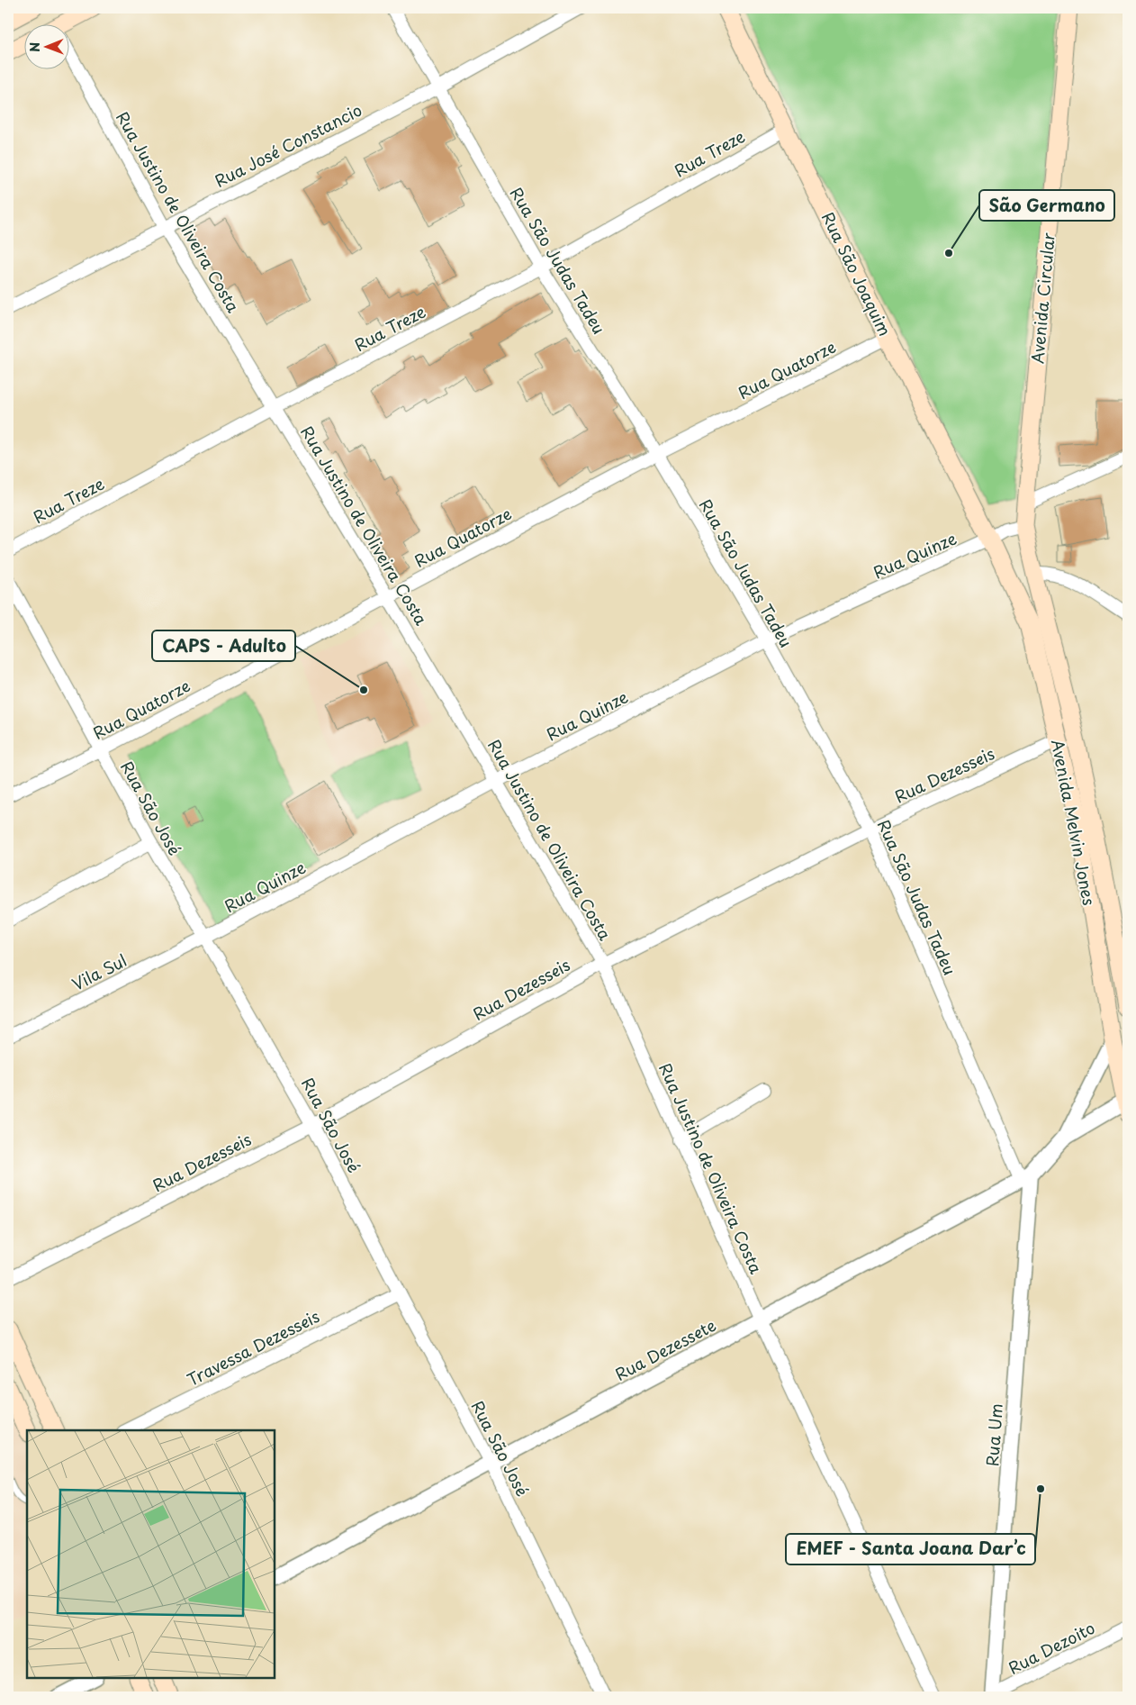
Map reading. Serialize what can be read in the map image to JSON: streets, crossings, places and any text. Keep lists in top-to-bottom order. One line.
{"streets":{"main road":["Rua São Joaquim","Avenida Circular","Avenida Melvin Jones"],"street":["Rua José Constancio","Rua Treze","Rua Justino de Oliveira Costa","Rua São Judas Tadeu","Rua Quatorze","Rua Quinze","Rua Dezesseis","Rua São José","Vila Sul","Travessa Dezesseis","Rua Dezessete","Rua Um","Rua Dezoito"]},"crossings":[["Rua José Constancio","Rua Justino de Oliveira Costa"],["Rua José Constancio","Rua São Judas Tadeu"],["Rua Treze","Rua Justino de Oliveira Costa"],["Rua Treze","Rua São Judas Tadeu"],["Rua Treze","Rua São Joaquim"],["Rua Justino de Oliveira Costa","Rua Quatorze"],["Rua Justino de Oliveira Costa","Rua Quinze"],["Rua Justino de Oliveira Costa","Rua Dezesseis"],["Rua Justino de Oliveira Costa","Rua Dezessete"],["Rua São Judas Tadeu","Rua Quatorze"],["Rua São Judas Tadeu","Rua Quinze"],["Rua São Judas Tadeu","Rua Dezesseis"],["Rua São Judas Tadeu","Rua Dezessete"],["Rua São Judas Tadeu","Rua Um"],["Rua São Joaquim","Rua Quatorze"],["Rua São Joaquim","Rua Quinze"],["Rua São Joaquim","Avenida Melvin Jones"],["Avenida Circular","Avenida Melvin Jones"],["Rua Quatorze","Rua São José"],["Rua Quinze","Rua São José"],["Rua Quinze","Avenida Melvin Jones"],["Rua Quinze","Vila Sul"],["Rua Dezesseis","Rua São José"],["Rua Dezesseis","Avenida Melvin Jones"],["Rua São José","Vila Sul"],["Rua São José","Travessa Dezesseis"],["Rua São José","Rua Dezessete"],["Avenida Melvin Jones","Rua Dezessete"],["Rua Dezessete","Rua Um"],["Rua Um","Rua Dezoito"]],"places":["São Germano","CAPS - Adulto","EMEF - Santa Joana Dar’c"],"north":"left"}
